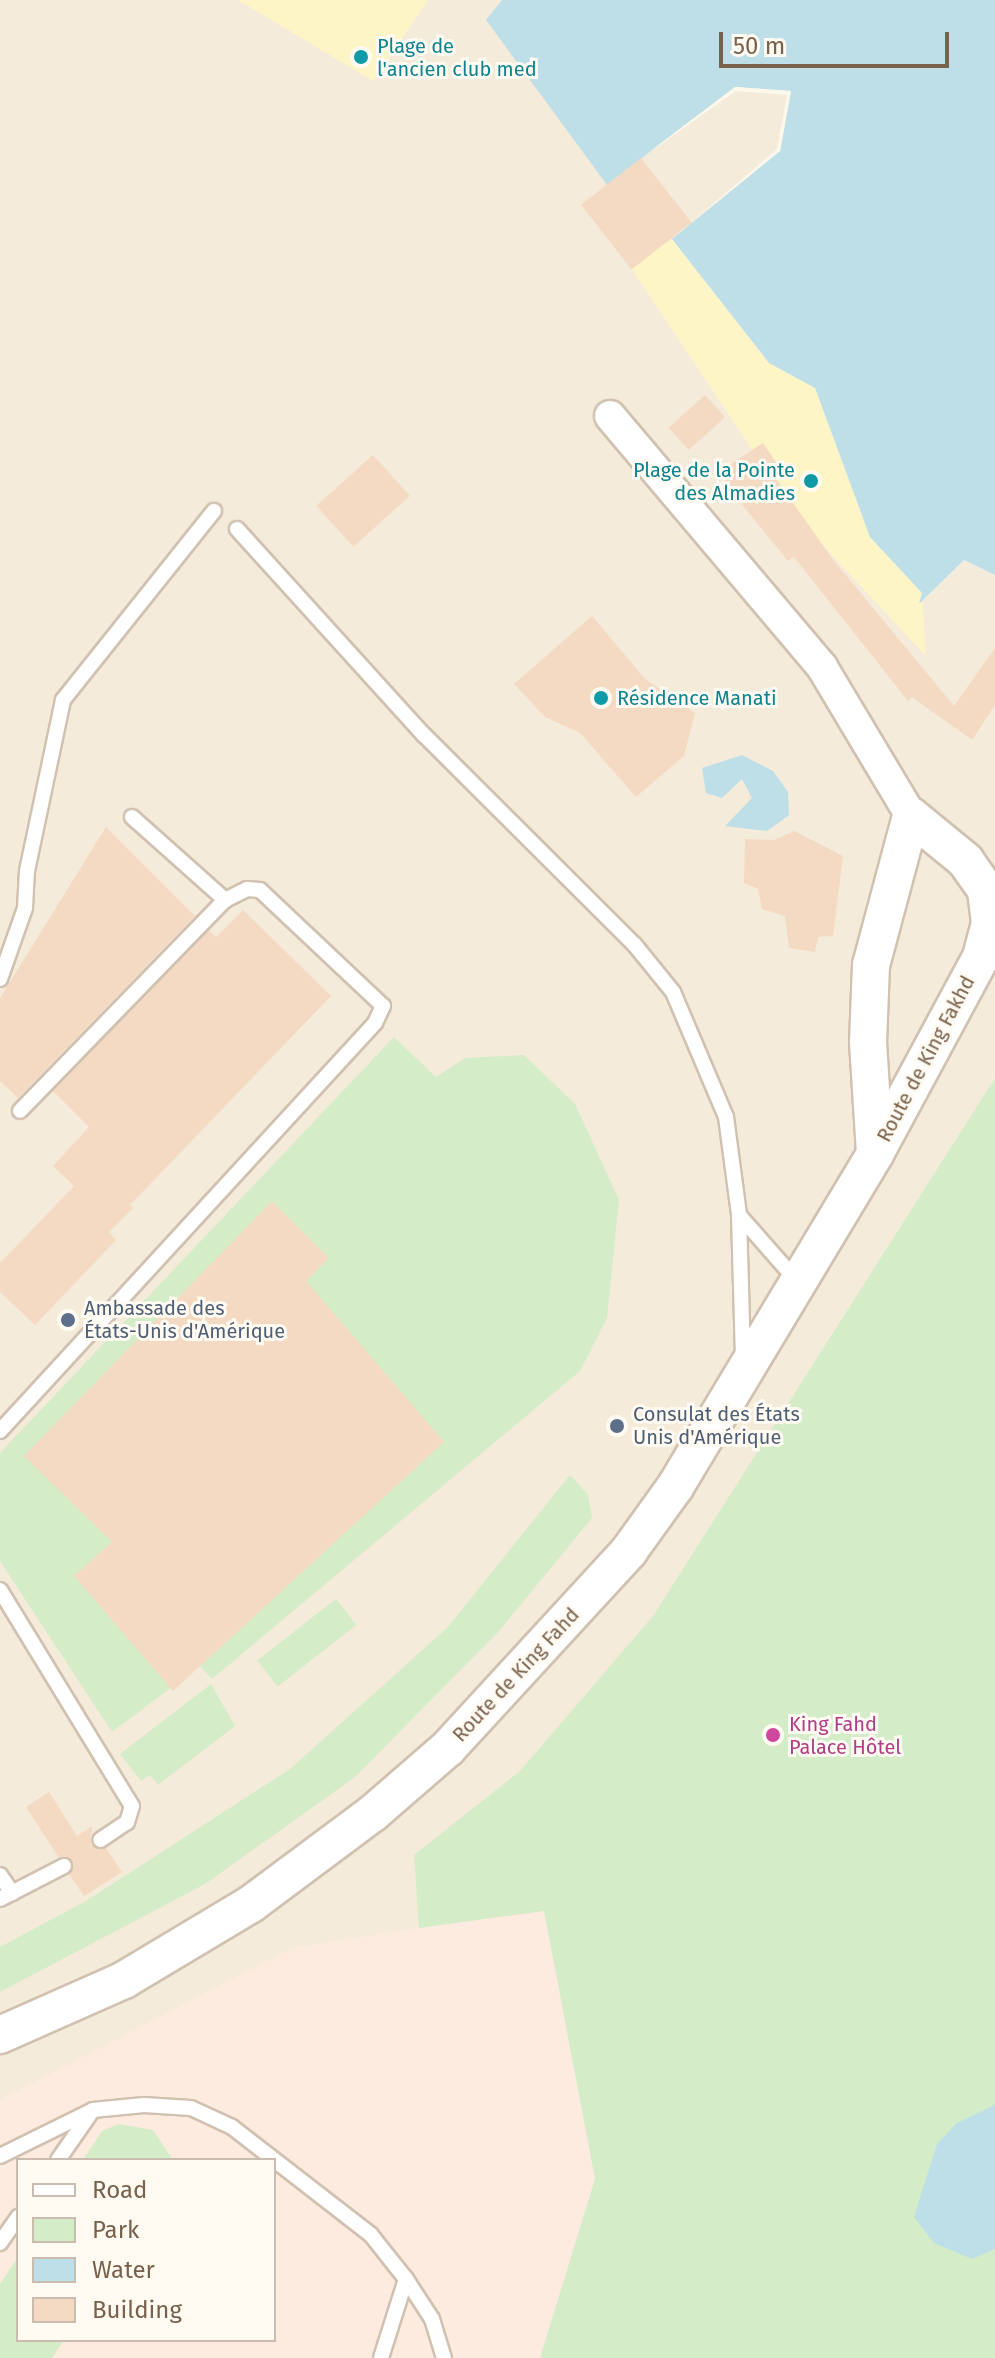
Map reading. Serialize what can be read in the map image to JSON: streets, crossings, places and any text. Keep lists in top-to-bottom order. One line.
{"streets":{"street":["Route de King Fakhd","Route de King Fahd"]},"crossings":[["Route de King Fakhd","Route de King Fahd"]],"places":["Plage de l'ancien club med","Plage de la Pointe des Almadies","Résidence Manati","Ambassade des États-Unis d'Amérique","Consulat des États Unis d'Amérique","King Fahd Palace Hôtel"],"legend":["Road","Park","Water","Building"],"scale_bar":"50 m"}
